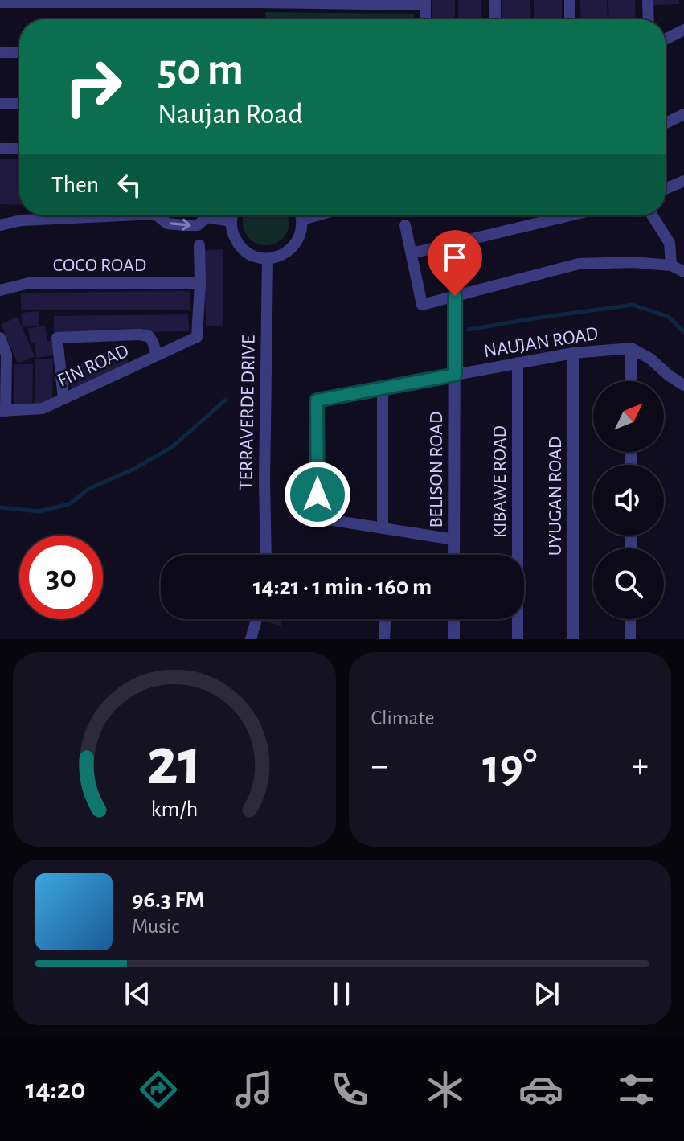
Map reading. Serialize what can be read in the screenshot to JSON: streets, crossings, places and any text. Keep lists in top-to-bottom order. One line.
{"streets":{"street":["COCO ROAD","NAUJAN ROAD","FIN ROAD","TERRAVERDE DRIVE","BELISON ROAD","KIBAWE ROAD","UYUGAN ROAD"]},"crossings":[["COCO ROAD","FIN ROAD"],["NAUJAN ROAD","BELISON ROAD"],["NAUJAN ROAD","KIBAWE ROAD"],["NAUJAN ROAD","UYUGAN ROAD"]],"north":"top right","page":{"turn":["50 m","Naujan Road"],"then":"Then","limit":"30","trip":"14:21 · 1 min · 160 m","tile":"Climate","heat":["−","19°","+"],"song":["96.3 FM","Music"],"tabs":"14:20","gauge":["21","km/h"]}}
